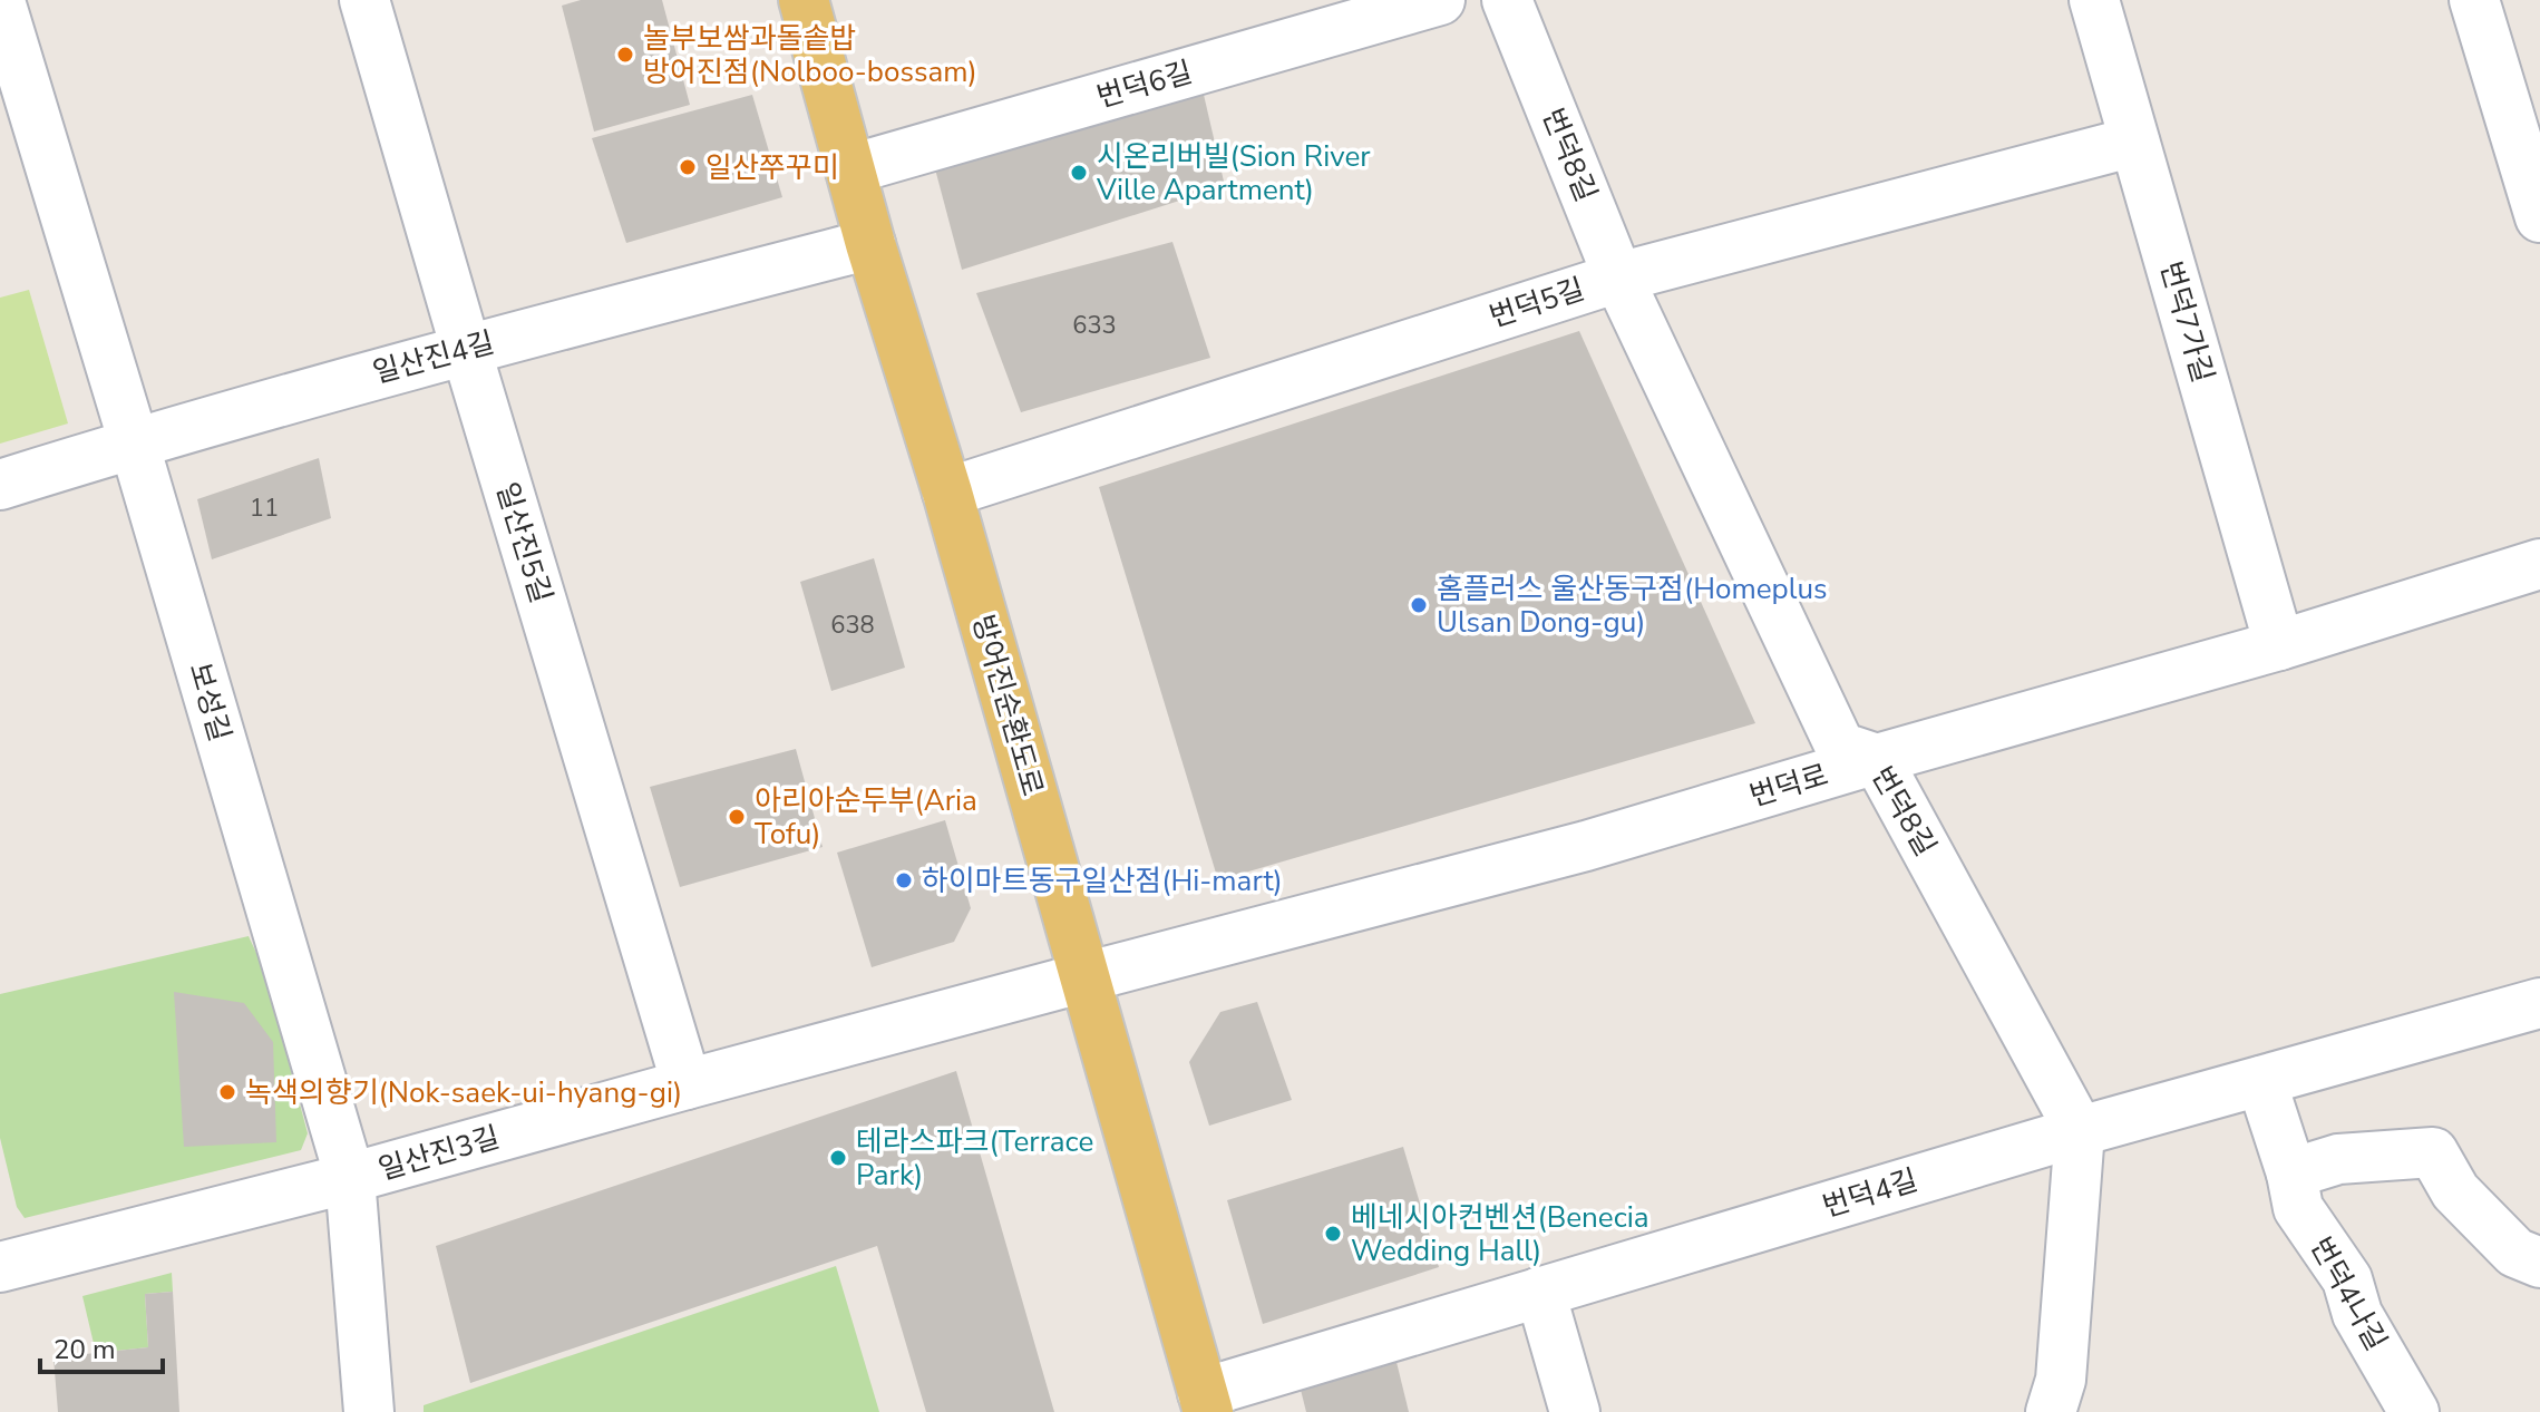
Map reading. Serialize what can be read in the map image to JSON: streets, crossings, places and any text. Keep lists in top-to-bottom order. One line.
{"streets":{"main road":["방어진순환도로"],"street":["번덕6길","번덕8길","번덕5길","번덕7가길","일산진4길","일산진5길","보성길","번덕로","일산진3길","번덕4길","번덕4나길"]},"crossings":[["번덕6길","방어진순환도로"],["번덕8길","번덕5길"],["번덕8길","번덕로"],["번덕8길","번덕4길"],["번덕5길","번덕7가길"],["번덕5길","방어진순환도로"],["번덕7가길","번덕로"],["일산진4길","일산진5길"],["일산진4길","보성길"],["일산진4길","방어진순환도로"],["일산진5길","일산진3길"],["보성길","일산진3길"],["방어진순환도로","번덕로"],["방어진순환도로","일산진3길"],["방어진순환도로","번덕4길"],["번덕로","일산진3길"],["번덕4길","번덕4나길"]],"places":["놀부보쌈과돌솥밥 방어진점(Nolboo-bossam)","일산쭈꾸미","시온리버빌(Sion River Ville Apartment)","홈플러스 울산동구점(Homeplus Ulsan Dong-gu)","아리아순두부(Aria Tofu)","하이마트동구일산점(Hi-mart)","녹색의향기(Nok-saek-ui-hyang-gi)","테라스파크(Terrace Park)","베네시아컨벤션(Benecia Wedding Hall)"],"house_numbers":["633","11","638"],"scale_bar":"20 m"}
